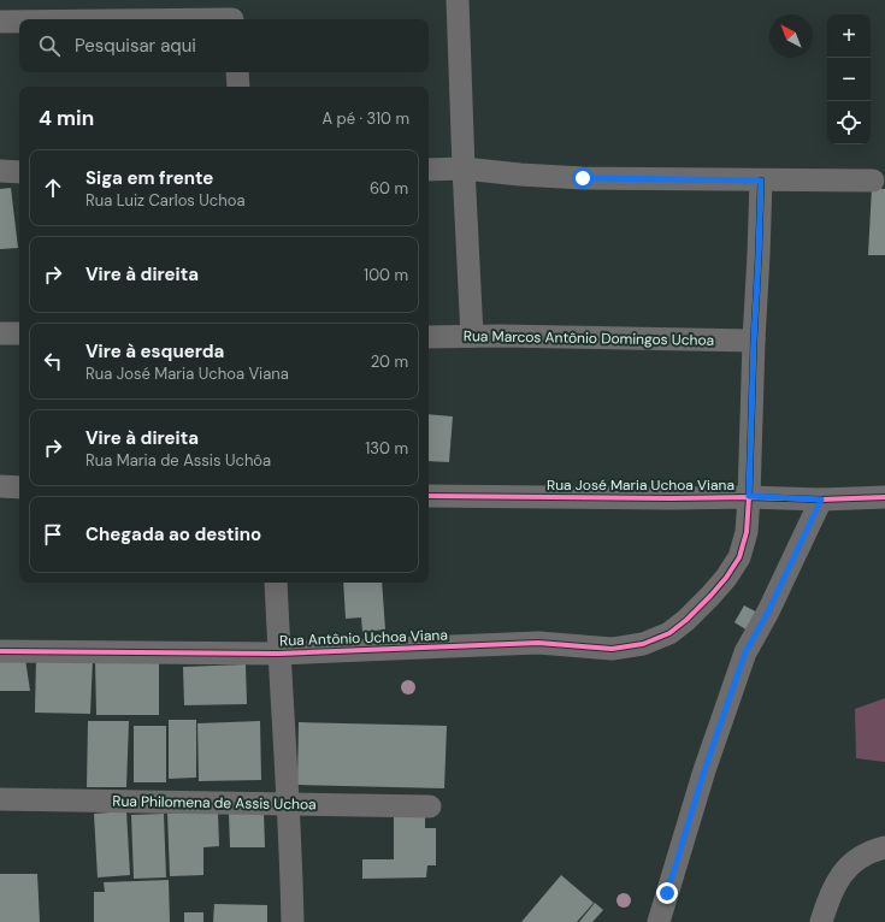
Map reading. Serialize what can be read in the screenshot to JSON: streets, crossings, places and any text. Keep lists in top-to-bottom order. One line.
{"streets":{"street":["Rua Marcos Antônio Domingos Uchoa","Rua José Maria Uchoa Viana","Rua Antônio Uchoa Viana","Rua Philomena de Assis Uchoa"]},"crossings":[["Rua Marcos Antônio Domingos Uchoa","Rua Antônio Uchoa Viana"],["Rua José Maria Uchoa Viana","Rua Antônio Uchoa Viana"]],"north":"top left","page":{"map_buttons":["+","−"],"search":"Pesquisar aqui","heading":["4 min","A pé · 310 m"],"list":[["Siga em frente","Rua Luiz Carlos Uchoa","60 m"],["Vire à direita","100 m"],["Vire à esquerda","Rua José Maria Uchoa Viana","20 m"],["Vire à direita","Rua Maria de Assis Uchôa","130 m"],"Chegada ao destino"]}}
